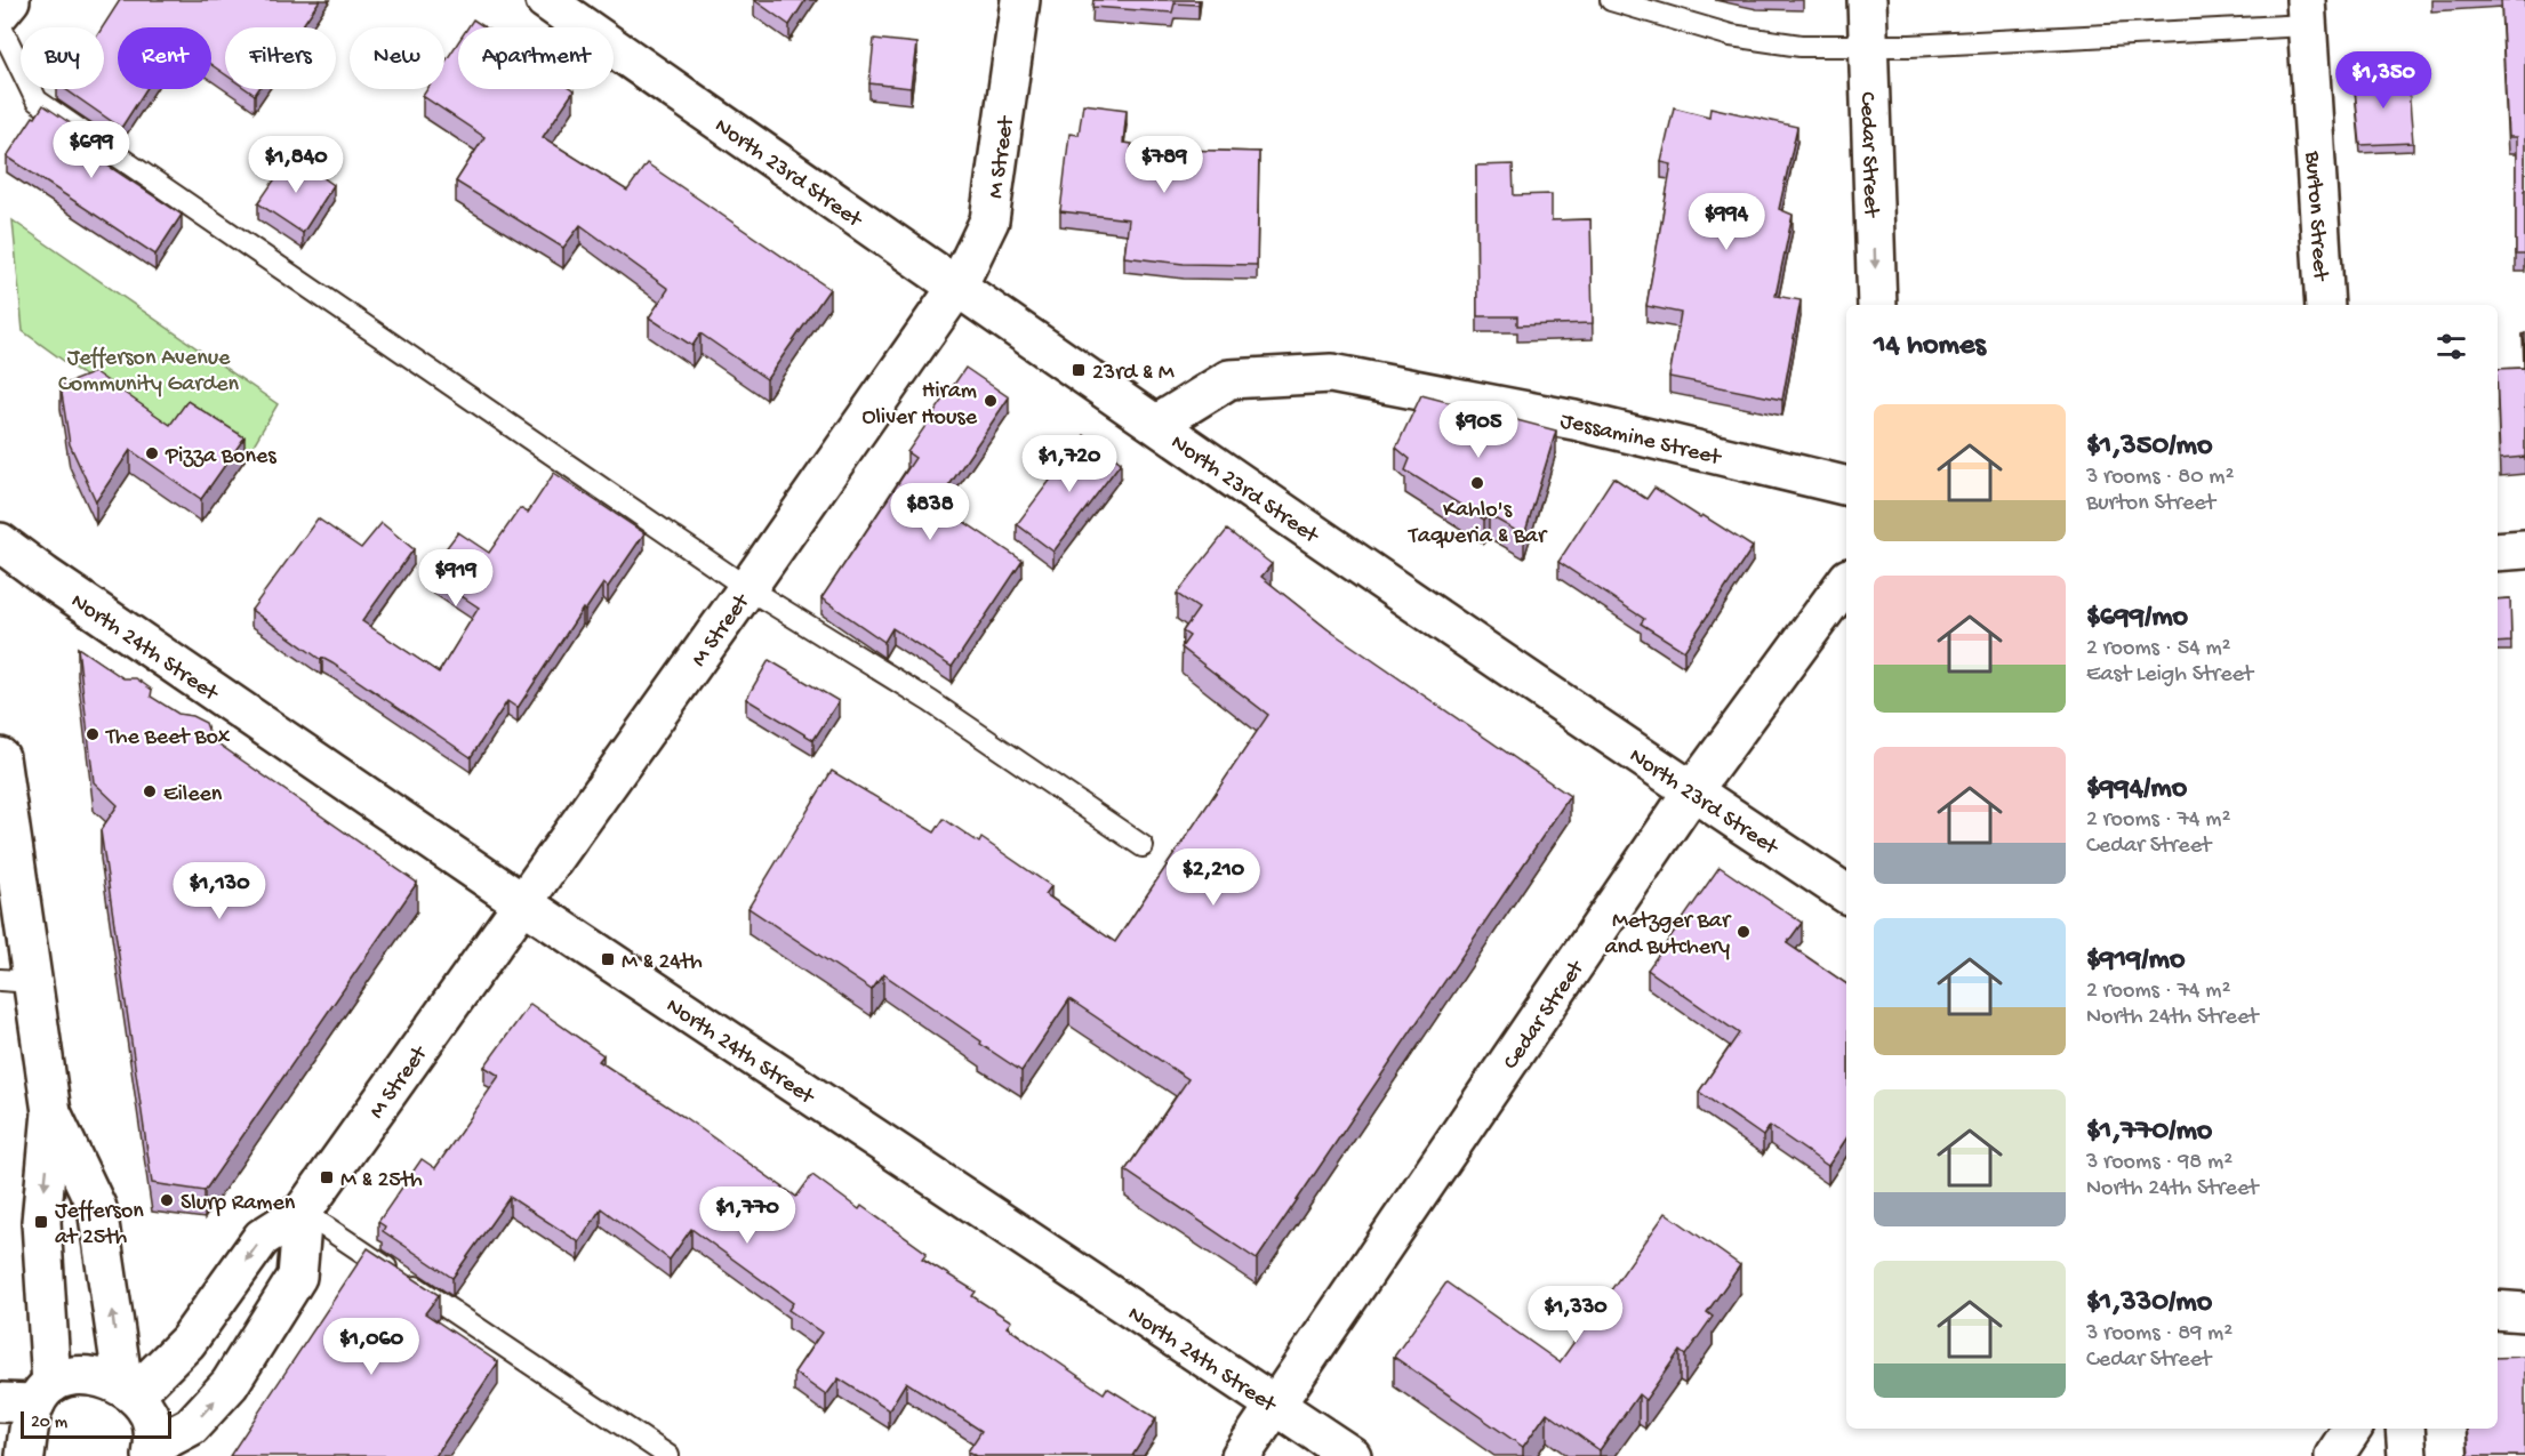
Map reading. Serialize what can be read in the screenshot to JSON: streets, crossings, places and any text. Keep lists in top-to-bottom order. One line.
{"streets":{"street":["Cedar Street","M Street","North 23rd Street","Burton Street","Jessamine Street","North 24th Street"]},"crossings":[["Cedar Street","North 23rd Street"],["Cedar Street","North 24th Street"],["M Street","North 23rd Street"],["M Street","North 24th Street"],["North 23rd Street","Jessamine Street"]],"parks":["Jefferson Avenue Community Garden"],"places":{"transit":["23rd & M","M & 24th","M & 25th","Jefferson at 25th"],"other":["Hiram Oliver House","Pizza Bones","Kahlo's Taqueria & Bar","The Beet Box","Eileen","Metzger Bar and Butchery","Slurp Ramen"]},"scale_bar":"20 m","page":{"chip":["Buy","Rent","Filters","New","Apartment"],"price":["$1,350","$699","$1,840","$789","$994","$905","$1,720","$838","$919","$2,210","$1,130","$1,770","$1,330","$1,060"],"heading":"14 homes","list":[{"name":"$1,350/mo","note":"3 rooms · 80 m² · Burton Street"},{"name":"$699/mo","note":"2 rooms · 54 m² · East Leigh Street"},{"name":"$994/mo","note":"2 rooms · 74 m² · Cedar Street"},{"name":"$919/mo","note":"2 rooms · 74 m² · North 24th Street"},{"name":"$1,770/mo","note":"3 rooms · 98 m² · North 24th Street"},{"name":"$1,330/mo","note":"3 rooms · 89 m² · Cedar Street"}],"scale":"20 m"}}
